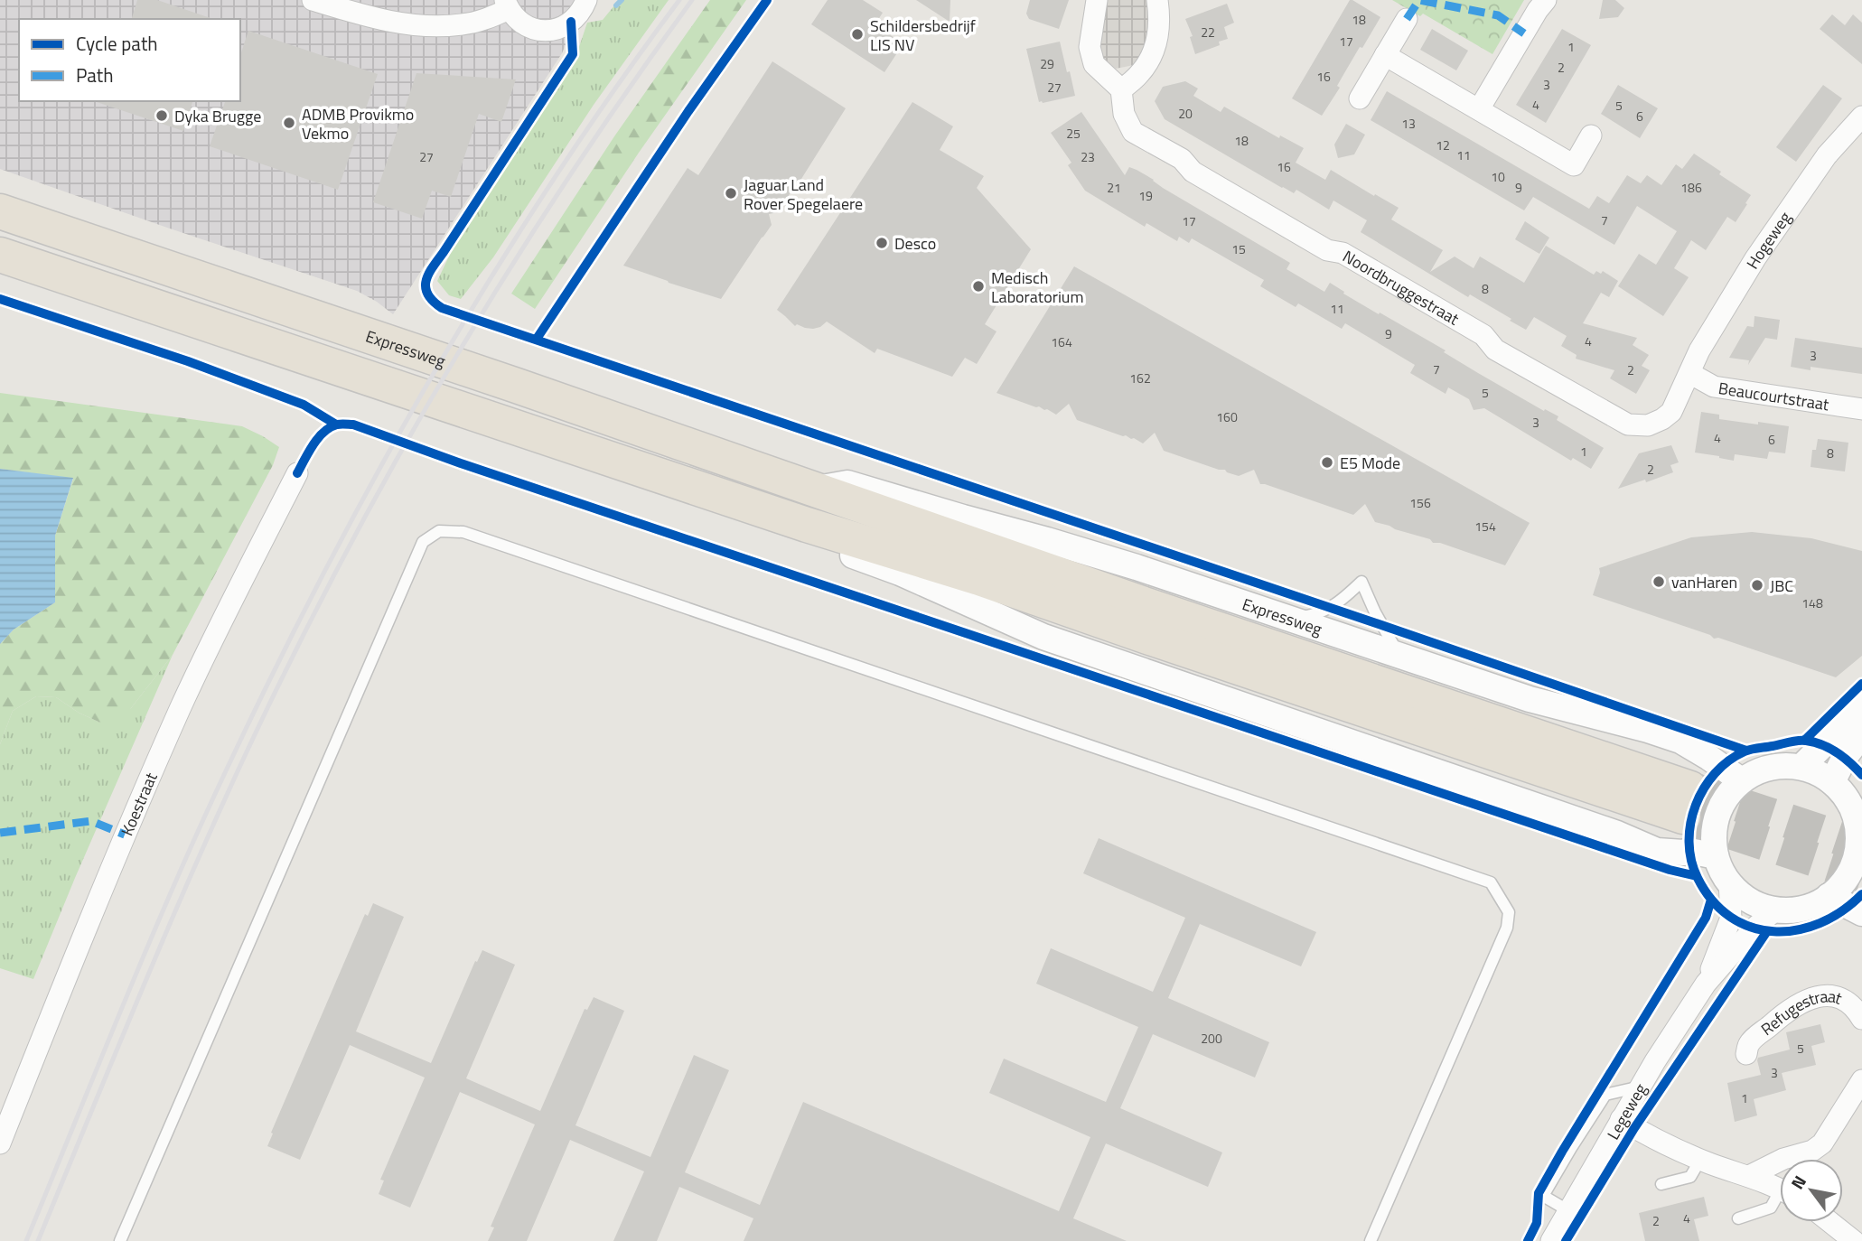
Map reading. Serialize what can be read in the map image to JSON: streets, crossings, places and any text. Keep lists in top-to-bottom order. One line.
{"streets":{"highway":["Expressweg"],"street":["Hogeweg","Noordbruggestraat","Beaucourtstraat","Koestraat","Refugestraat","Legeweg"]},"crossings":[["Hogeweg","Noordbruggestraat"],["Hogeweg","Beaucourtstraat"],["Noordbruggestraat","Beaucourtstraat"],["Expressweg","Legeweg"]],"places":["Schildersbedrijf LIS NV","Dyka Brugge","ADMB Provikmo Vekmo","Jaguar Land Rover Spegelaere","Desco","Medisch Laboratorium","E5 Mode","vanHaren","JBC"],"house_numbers":["18","22","17","1","29","2","16","3","27","4","5","20","6","13","25","18","12","11","27","23","16","10","21","9","186","19","7","17","15","8","11","9","4","164","3","7","2","162","5","160","3","4","6","1","8","2","156","154","148","200","5","3","1","4","2"],"legend":["Cycle path","Path"],"north":"top left"}
